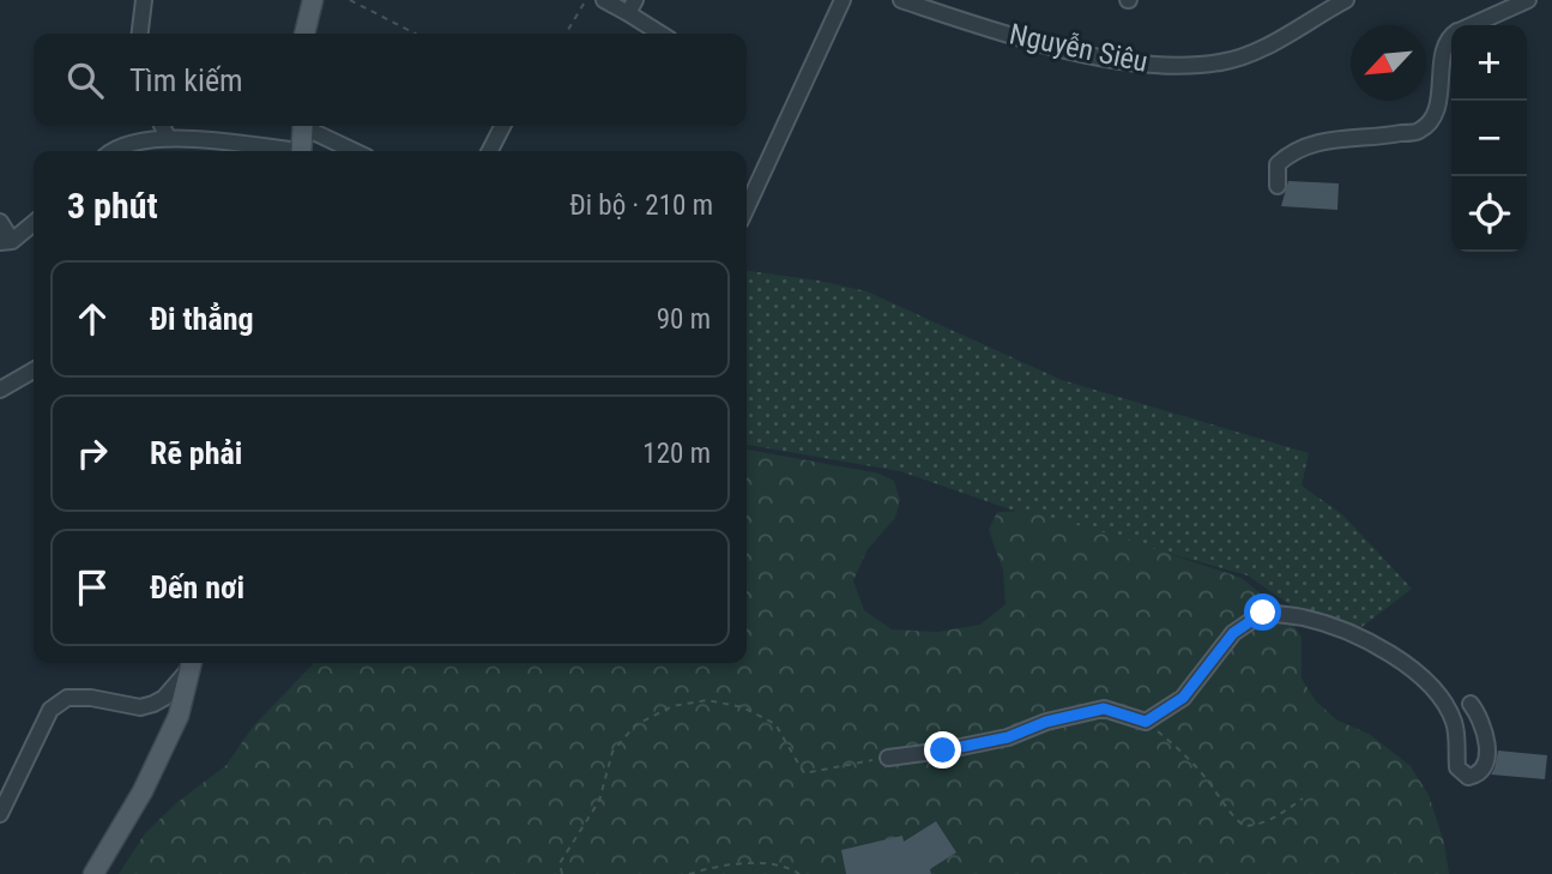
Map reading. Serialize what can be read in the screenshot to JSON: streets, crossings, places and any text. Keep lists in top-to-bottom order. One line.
{"streets":{"street":["Nguyễn Siêu"]},"north":"bottom left","page":{"map_buttons":["+","−"],"search":"Tìm kiếm","heading":["3 phút","Đi bộ · 210 m"],"list":[["Đi thẳng","90 m"],["Rẽ phải","120 m"],"Đến nơi"]}}
